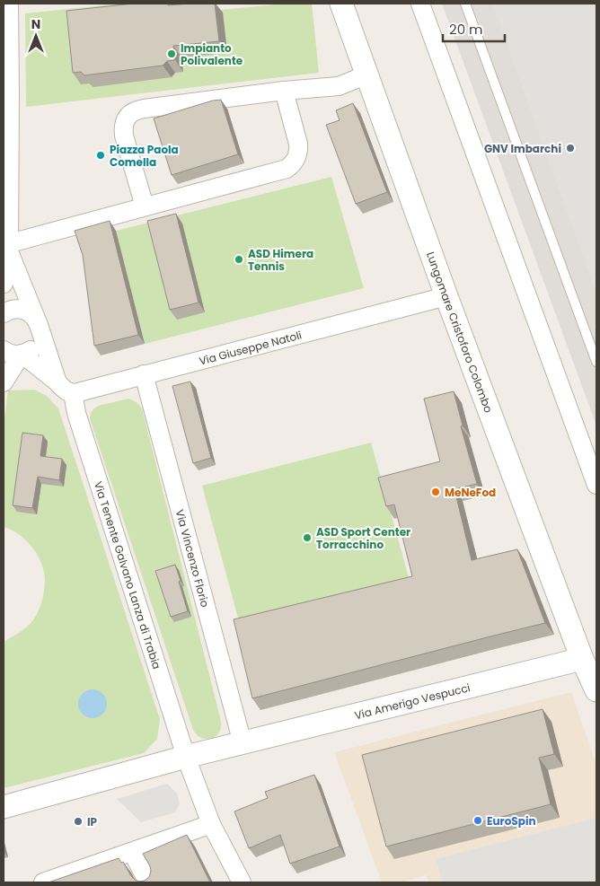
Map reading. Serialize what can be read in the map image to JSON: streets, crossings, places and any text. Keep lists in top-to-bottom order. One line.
{"streets":{"street":["Lungomare Cristoforo Colombo","Via Giuseppe Natoli","Via Vincenzo Florio","Via Tenente Galvano Lanza di Trabia","Via Amerigo Vespucci"]},"crossings":[["Lungomare Cristoforo Colombo","Via Giuseppe Natoli"],["Lungomare Cristoforo Colombo","Via Amerigo Vespucci"],["Via Giuseppe Natoli","Via Vincenzo Florio"],["Via Giuseppe Natoli","Via Tenente Galvano Lanza di Trabia"],["Via Vincenzo Florio","Via Amerigo Vespucci"],["Via Tenente Galvano Lanza di Trabia","Via Amerigo Vespucci"]],"places":["Impianto Polivalente","GNV Imbarchi","Piazza Paola Comella","ASD Himera Tennis","MeNeFod","ASD Sport Center Torracchino","EuroSpin","IP"],"scale_bar":"20 m","north":"top"}
